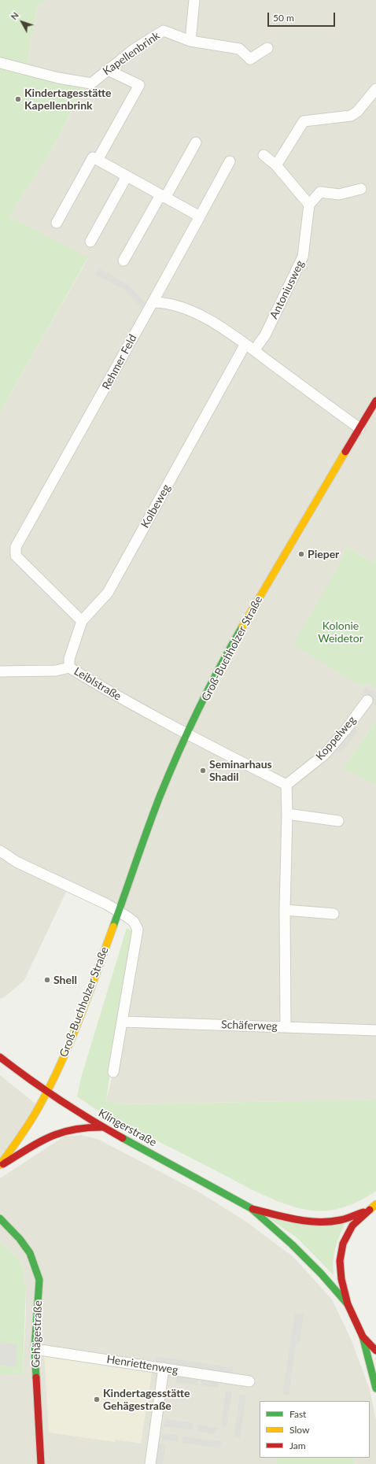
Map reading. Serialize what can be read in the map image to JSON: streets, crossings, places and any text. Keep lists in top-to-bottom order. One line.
{"streets":{"main road":["Groß-Buchholzer Straße","Klingerstraße","Gehägestraße"],"street":["Kapellenbrink","Antoniusweg","Rehmer Feld","Kolbeweg","Leiblstraße","Koppelweg","Schäferweg","Henriettenweg"]},"crossings":[["Rehmer Feld","Kolbeweg"],["Kolbeweg","Leiblstraße"],["Groß-Buchholzer Straße","Leiblstraße"],["Groß-Buchholzer Straße","Klingerstraße"],["Gehägestraße","Henriettenweg"]],"parks":["Kolonie Weidetor"],"places":["Kindertagesstätte Kapellenbrink","Pieper","Seminarhaus Shadil","Shell","Kindertagesstätte Gehägestraße"],"legend":["Fast","Slow","Jam"],"scale_bar":"50 m","north":"top left"}
